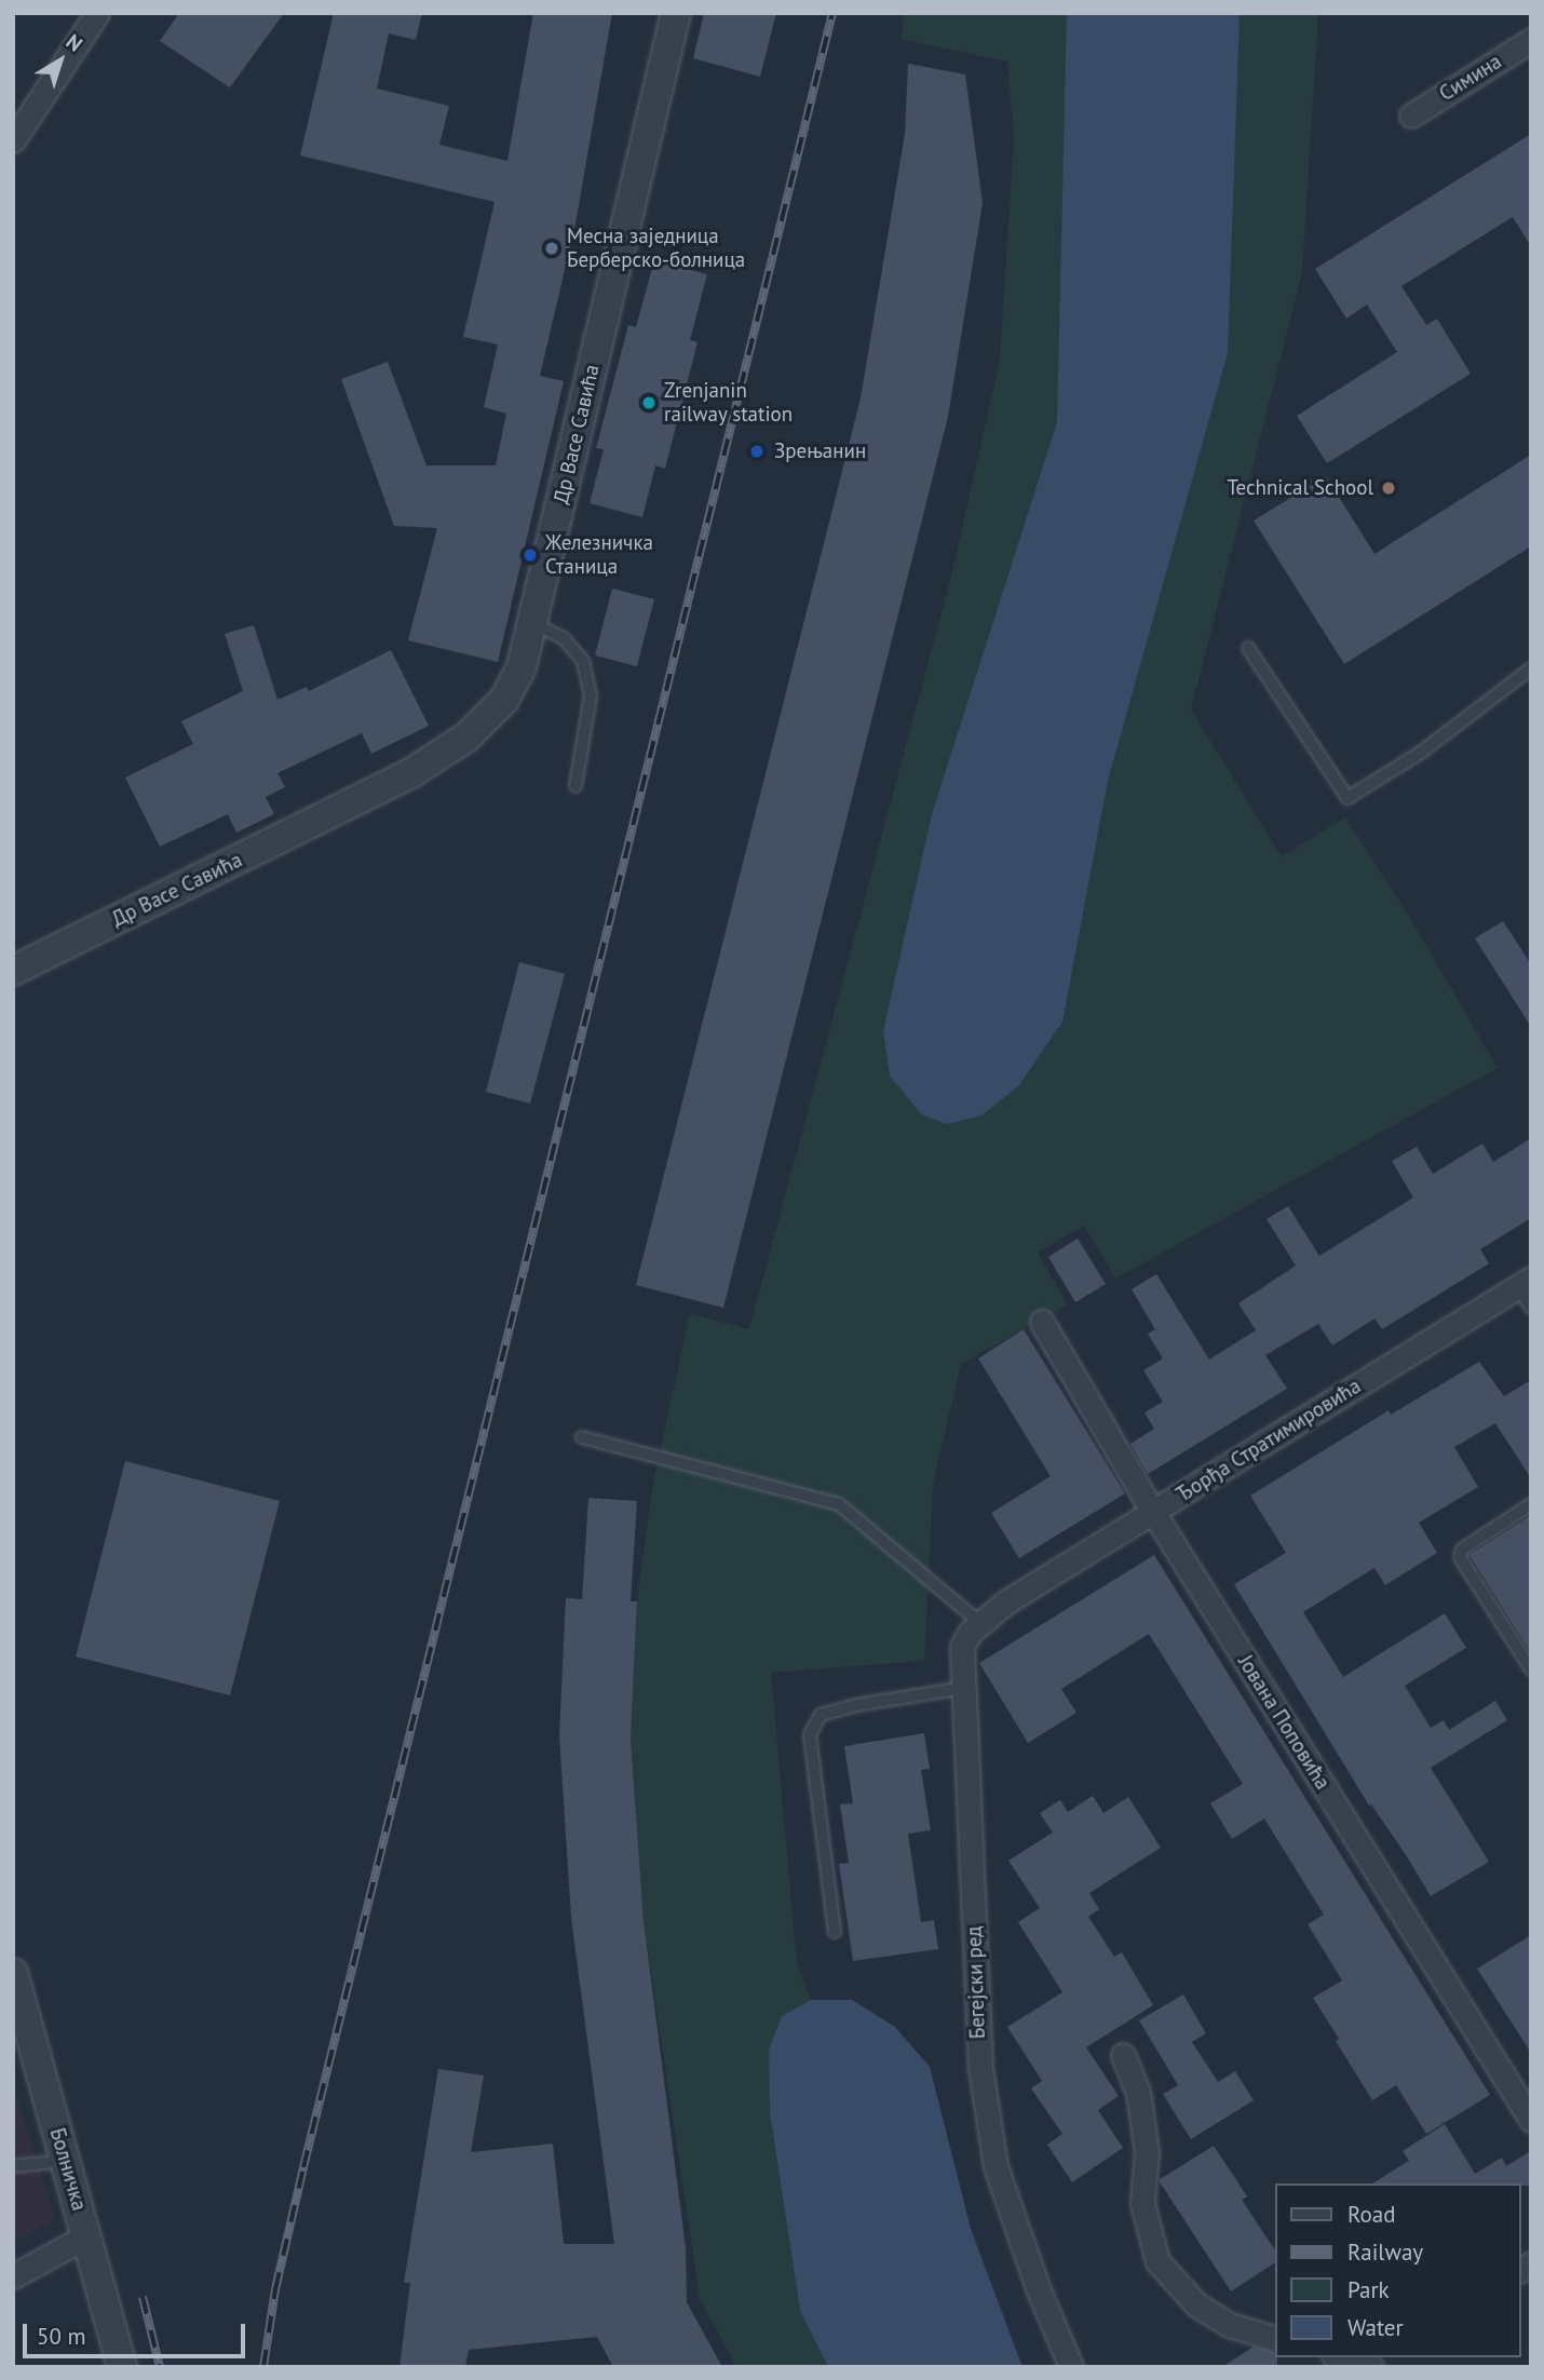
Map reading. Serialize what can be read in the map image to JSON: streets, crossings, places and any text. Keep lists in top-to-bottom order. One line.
{"streets":{"street":["Симина","Др Васе Савића","Ђорђа Стратимировића","Јована Поповића","Бегејски ред","Болничка"]},"crossings":[["Ђорђа Стратимировића","Јована Поповића"],["Ђорђа Стратимировића","Бегејски ред"]],"places":["Месна заједница Берберско-болница","Zrenjanin railway station","Зрењанин","Technical School","Железничка Станица"],"legend":["Road","Railway","Park","Water"],"scale_bar":"50 m","north":"top right"}
